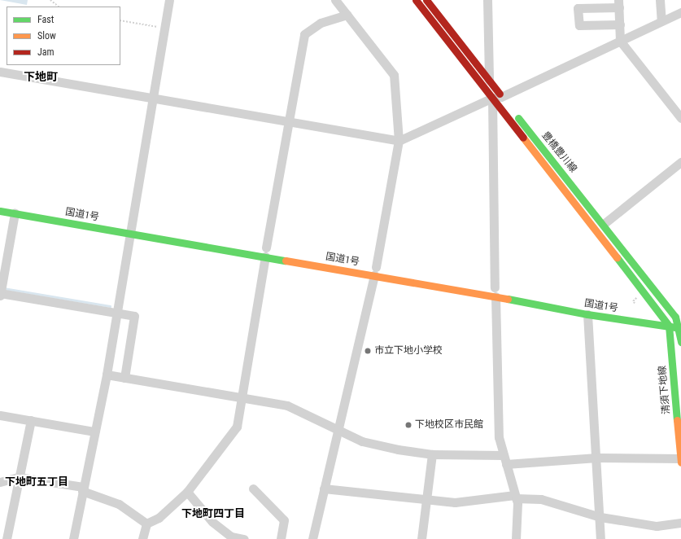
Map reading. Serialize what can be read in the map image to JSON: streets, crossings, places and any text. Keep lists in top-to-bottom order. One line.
{"streets":{"main road":["豊橋豊川線","国道1号","清須下地線"]},"crossings":[["豊橋豊川線","清須下地線"],["国道1号","清須下地線"]],"districts":["下地町","下地町五丁目","下地町四丁目"],"places":["市立下地小学校","下地校区市民館"],"legend":["Fast","Slow","Jam"]}
